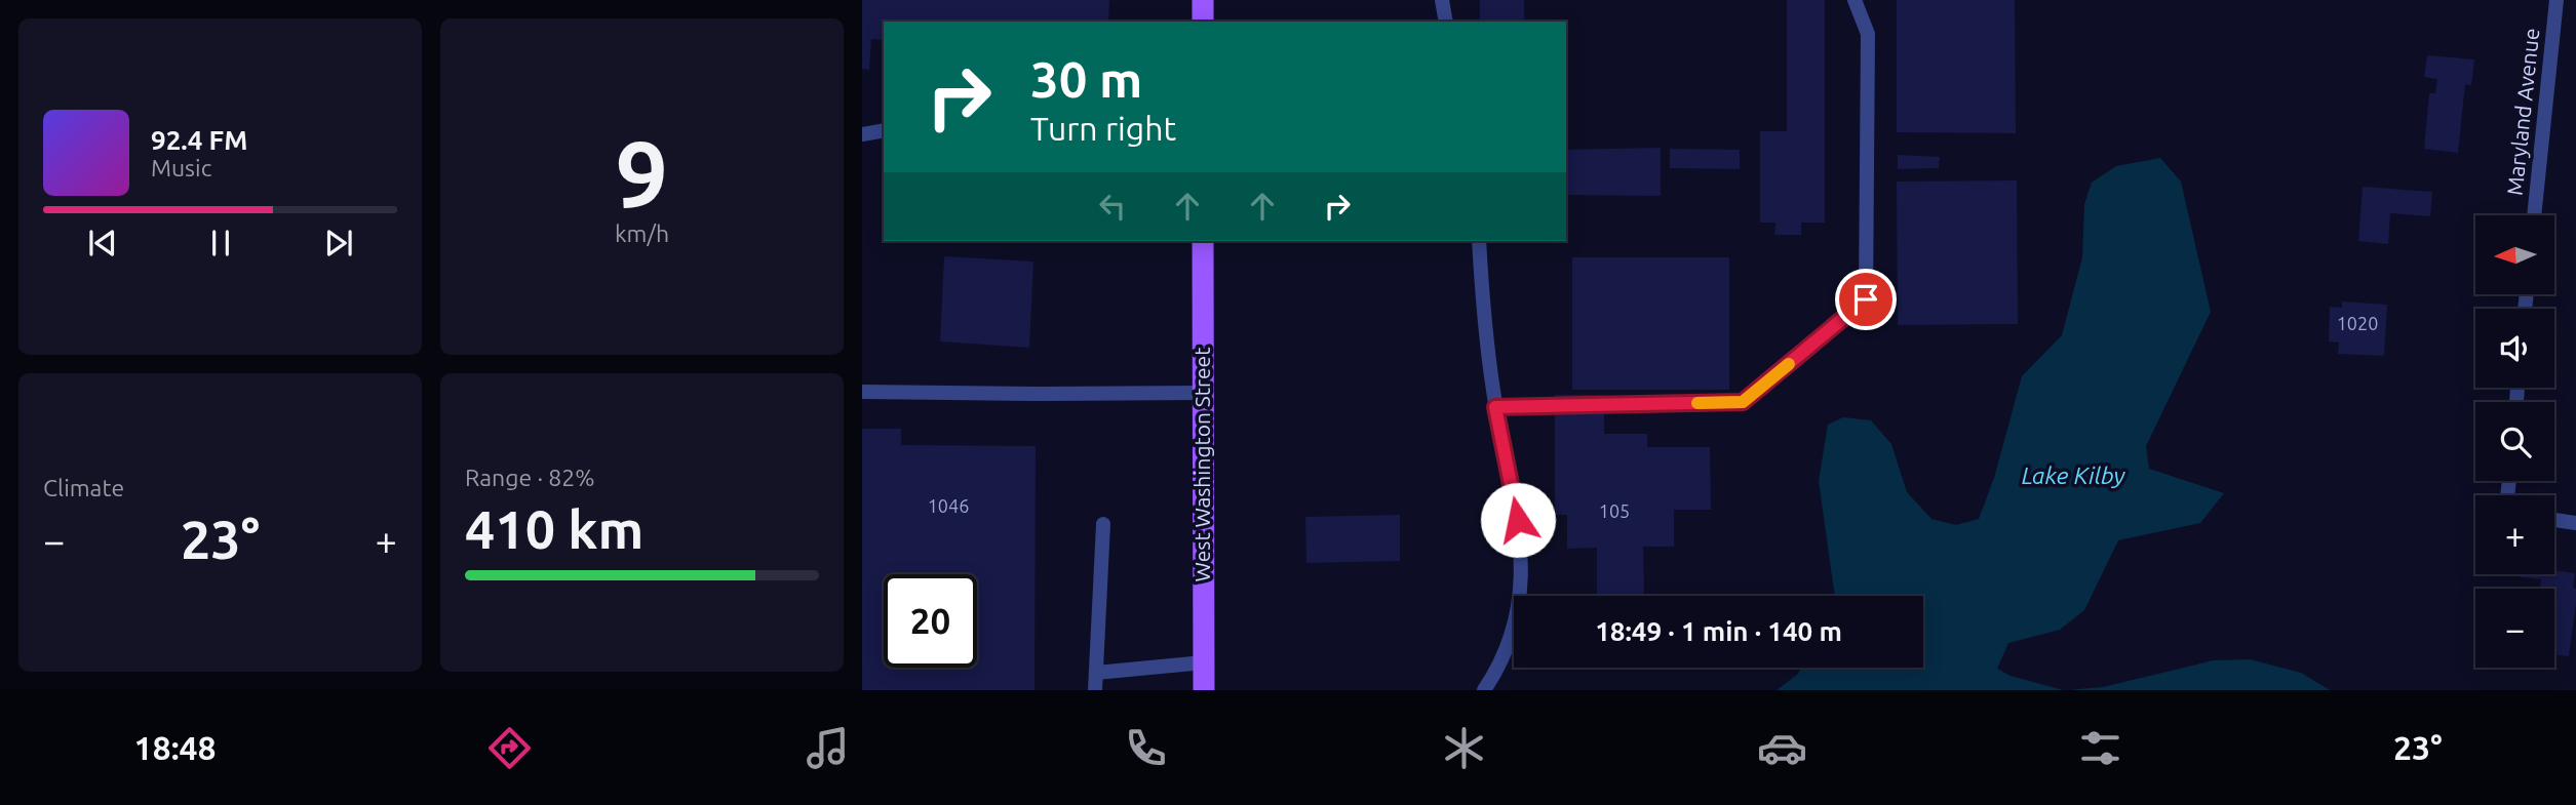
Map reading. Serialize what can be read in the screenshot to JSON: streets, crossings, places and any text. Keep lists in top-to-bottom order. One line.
{"streets":{"main road":["West Washington Street"],"street":["Maryland Avenue"]},"water":["Lake Kilby"],"house_numbers":["1020","1046","105"],"north":"left","page":{"tile":[["9","km/h"],"Climate",["Range · 82%","410 km"]],"turn":["30 m","Turn right"],"song":["92.4 FM","Music"],"map_buttons":["+","−"],"heat":["−","23°","+"],"limit":"20","trip":"18:49 · 1 min · 140 m","tabs":["18:48","23°"]}}
